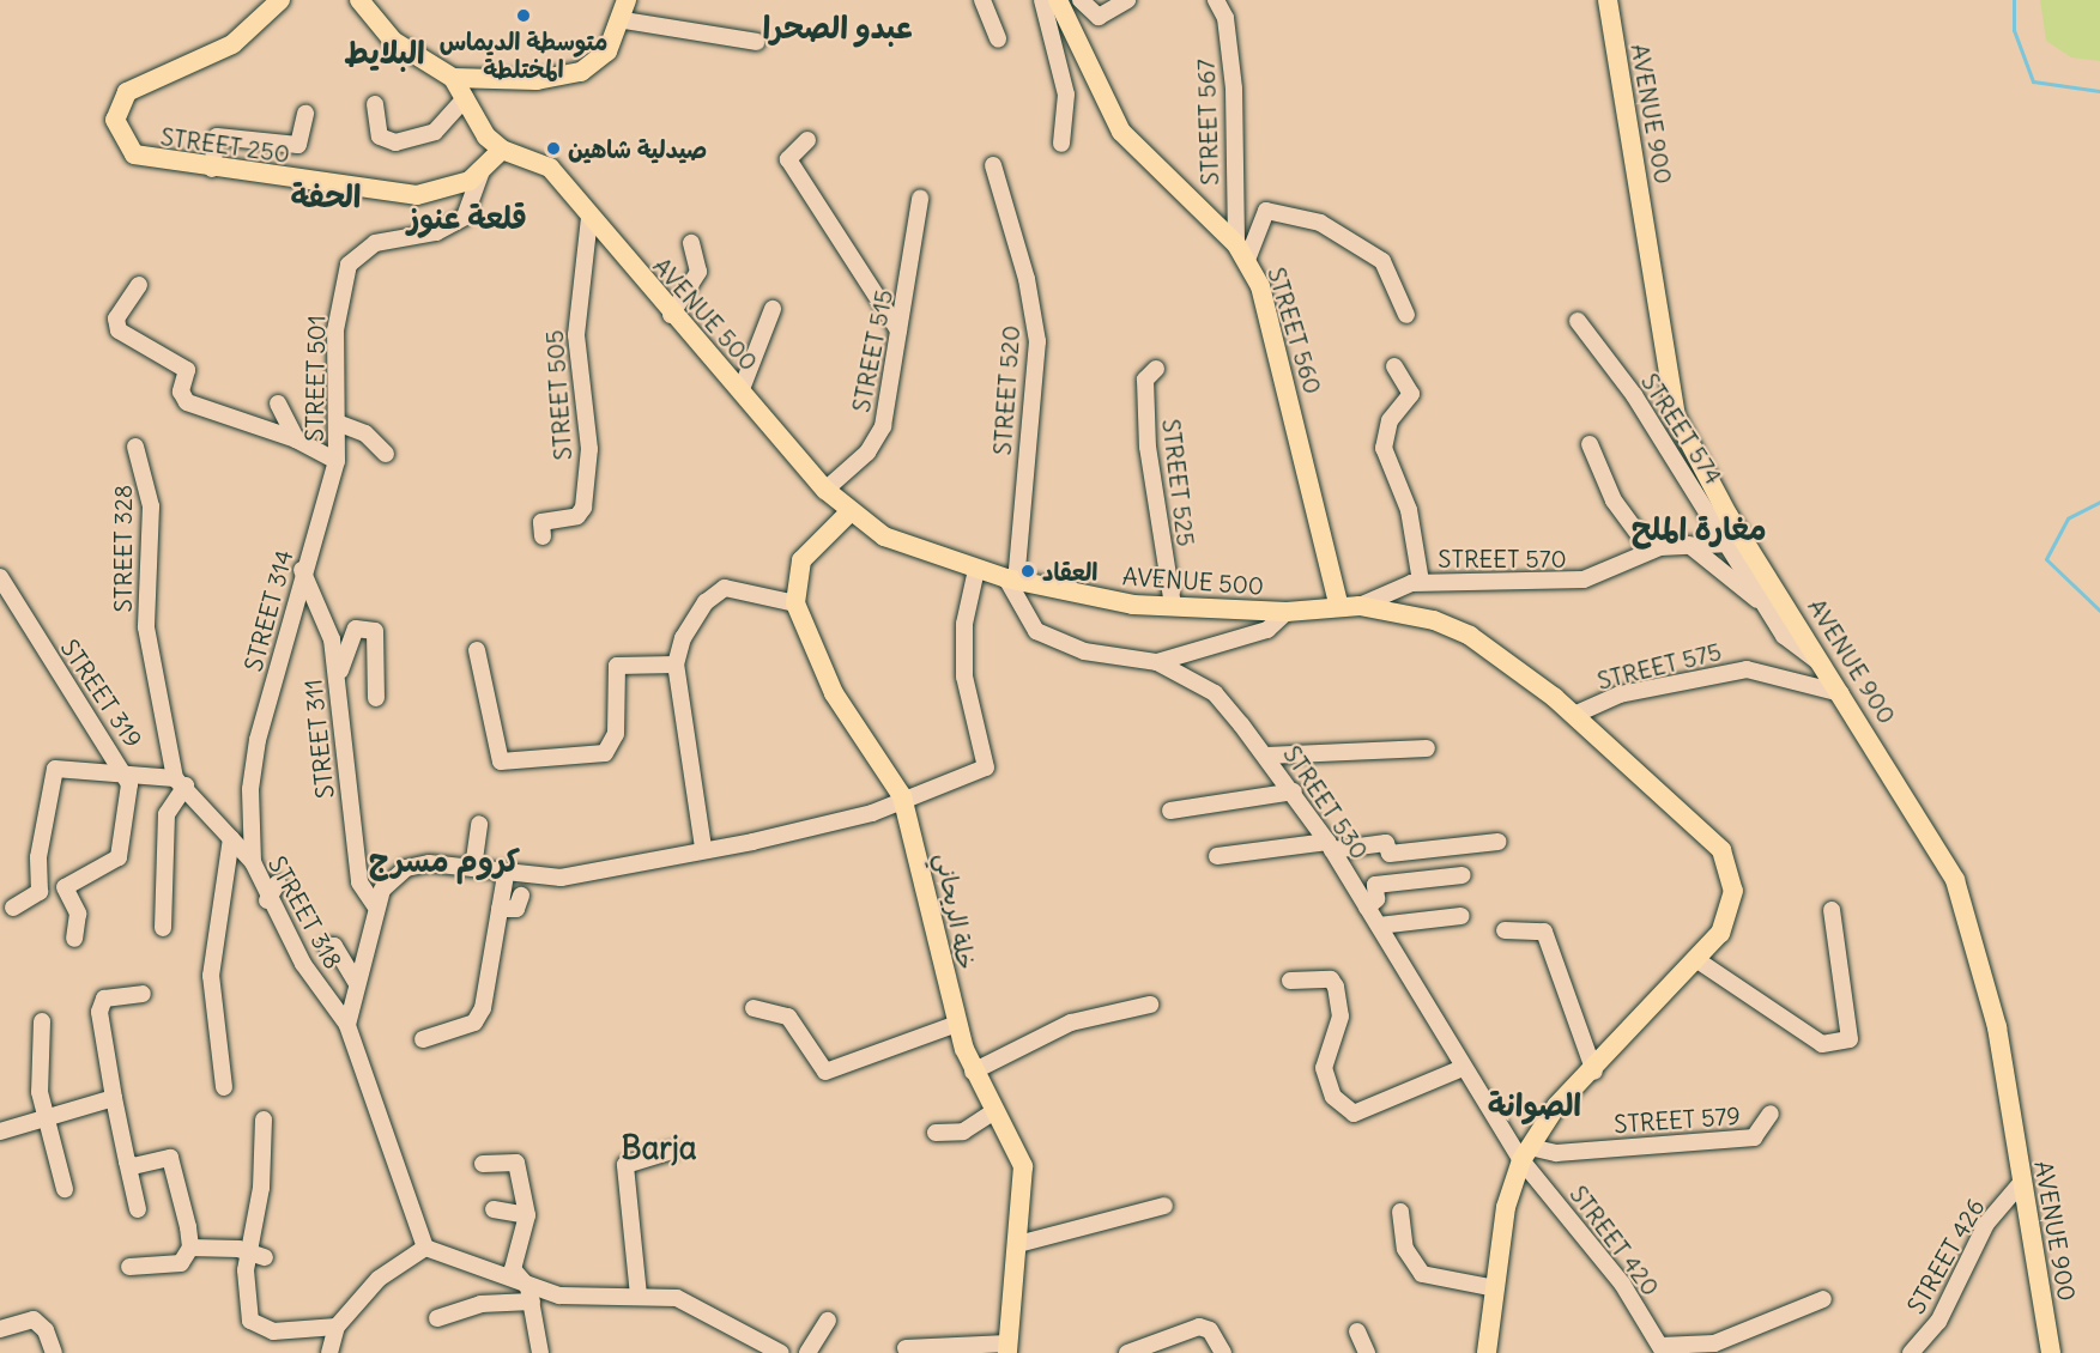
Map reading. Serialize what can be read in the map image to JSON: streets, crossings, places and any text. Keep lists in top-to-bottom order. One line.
{"streets":{"main road":["AVENUE 900","STREET 250","AVENUE 500","STREET 560","خلة الريحاني"],"street":["STREET 567","STREET 515","STREET 501","STREET 520","STREET 505","STREET 574","STREET 525","STREET 328","STREET 570","STREET 314","STREET 575","STREET 319","STREET 311","STREET 530","STREET 318","STREET 579","STREET 420","STREET 426"]},"crossings":[["AVENUE 900","STREET 574"],["AVENUE 900","STREET 575"],["AVENUE 900","STREET 426"],["STREET 567","STREET 560"],["STREET 250","AVENUE 500"],["STREET 250","STREET 501"],["AVENUE 500","STREET 560"],["AVENUE 500","STREET 515"],["AVENUE 500","STREET 520"],["AVENUE 500","STREET 505"],["AVENUE 500","STREET 525"],["AVENUE 500","STREET 570"],["AVENUE 500","STREET 575"],["AVENUE 500","STREET 530"],["AVENUE 500","STREET 579"],["AVENUE 500","STREET 420"],["STREET 560","STREET 570"],["STREET 501","STREET 314"],["STREET 520","STREET 530"],["STREET 574","STREET 570"],["STREET 328","STREET 318"],["STREET 314","STREET 311"],["STREET 314","STREET 318"],["STREET 530","STREET 579"],["STREET 530","STREET 420"],["STREET 579","STREET 420"]],"districts":["عبدو الصحرا","البلايط","الحفة","قلعة عنوز","مغارة الملح","كروم مسرج","الصوانة","Barja"],"places":["متوسطة الديماس المختلطة","صيدلية شاهين","العقاد"]}
